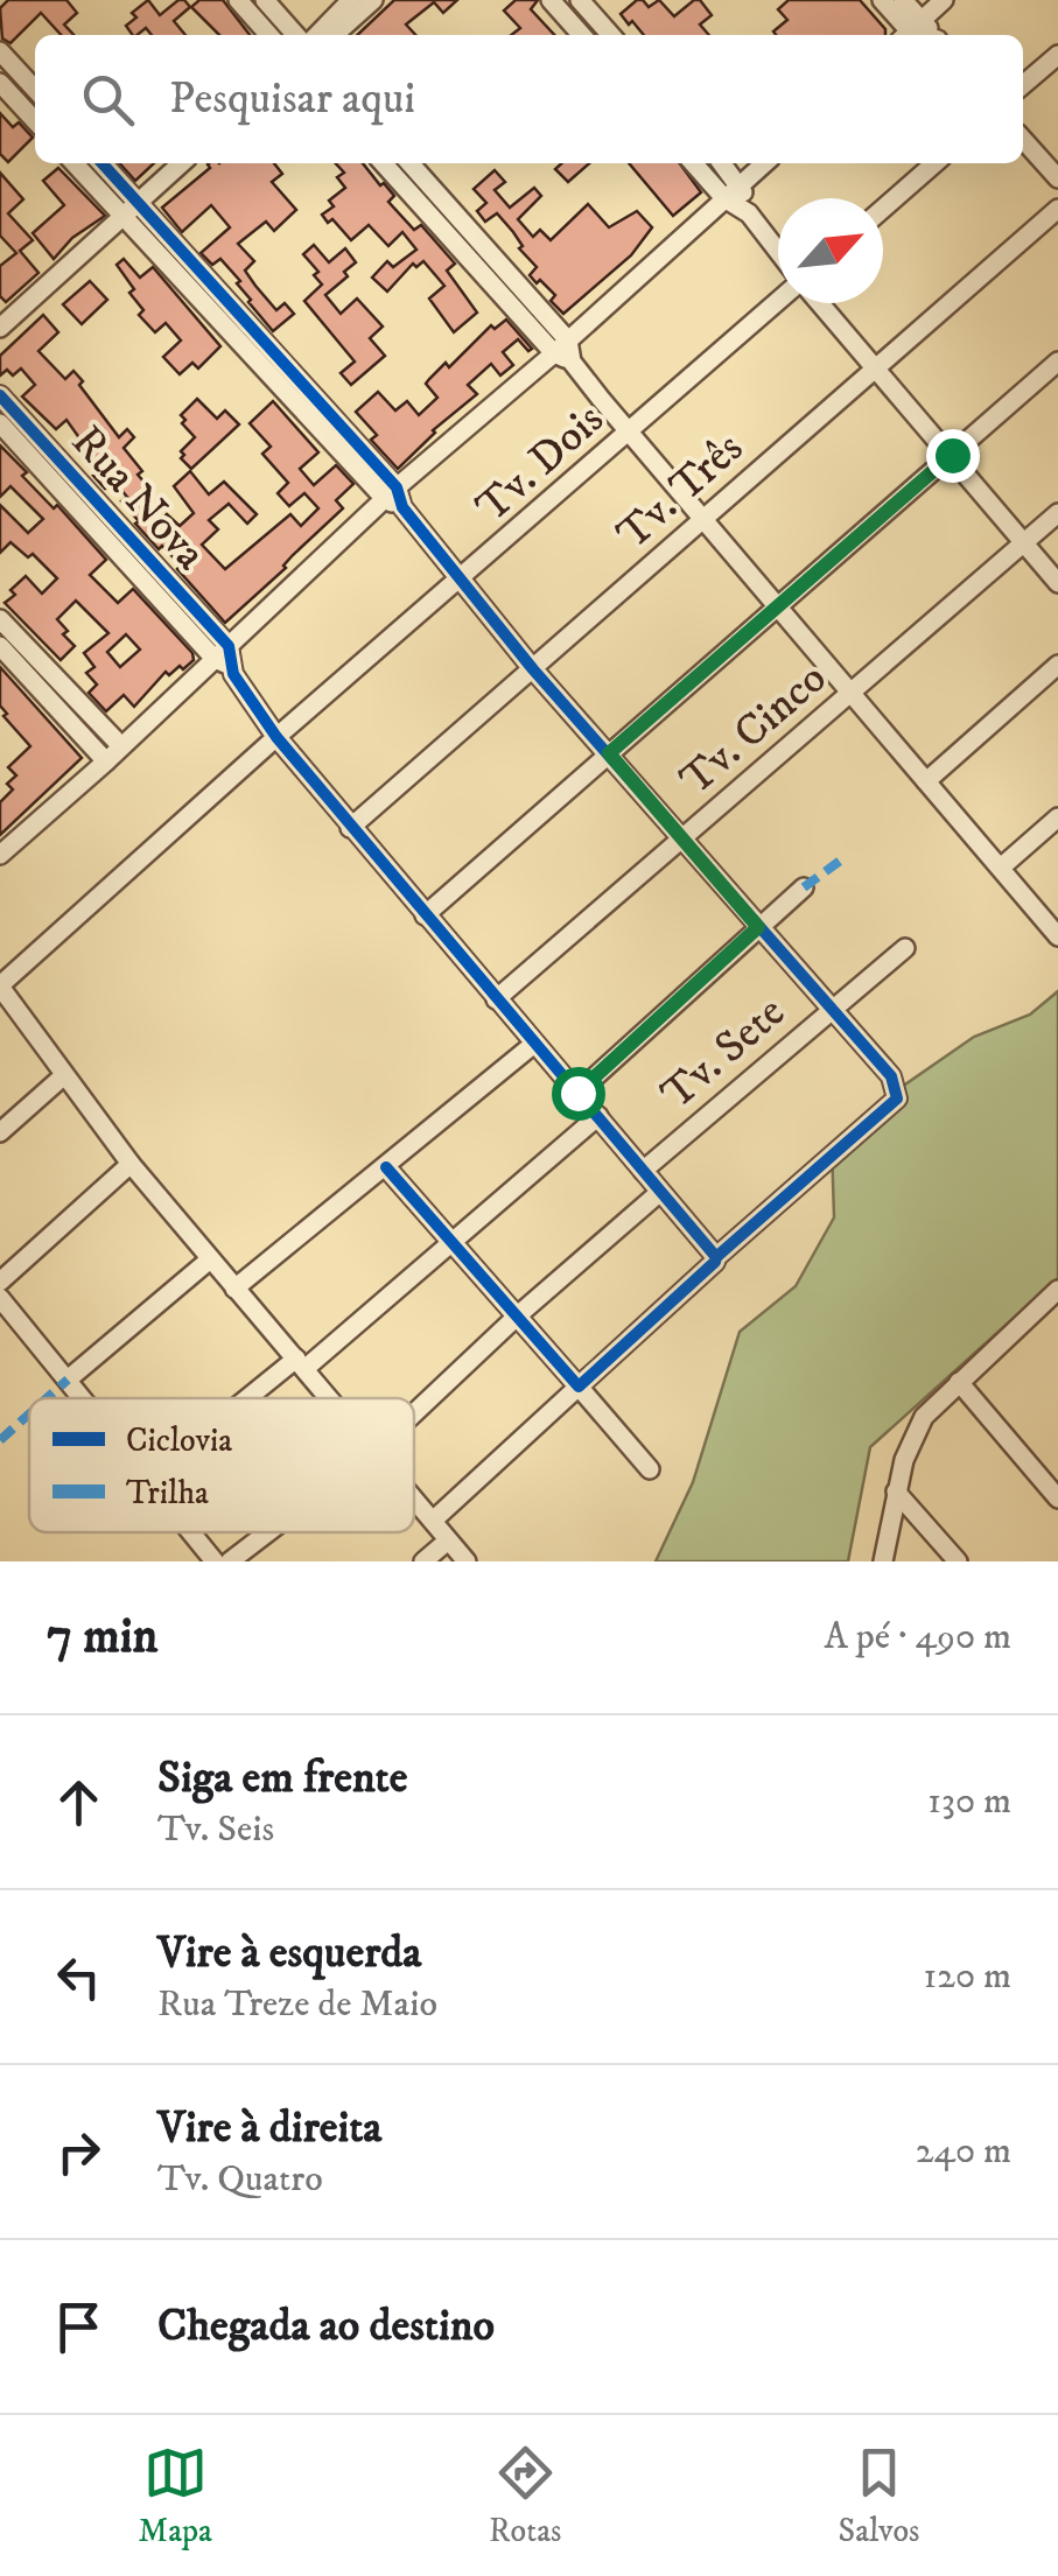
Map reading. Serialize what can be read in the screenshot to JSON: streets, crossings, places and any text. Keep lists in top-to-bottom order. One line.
{"streets":{"street":["Tv. Dois","Tv. Três","Rua Nova","Tv. Cinco","Tv. Sete"]},"legend":["Ciclovia","Trilha"],"north":"top right","page":{"search":"Pesquisar aqui","heading":["7 min","A pé · 490 m"],"list":[["Siga em frente","Tv. Seis","130 m"],["Vire à esquerda","Rua Treze de Maio","120 m"],["Vire à direita","Tv. Quatro","240 m"],"Chegada ao destino"],"nav":["Mapa","Rotas","Salvos"]}}
